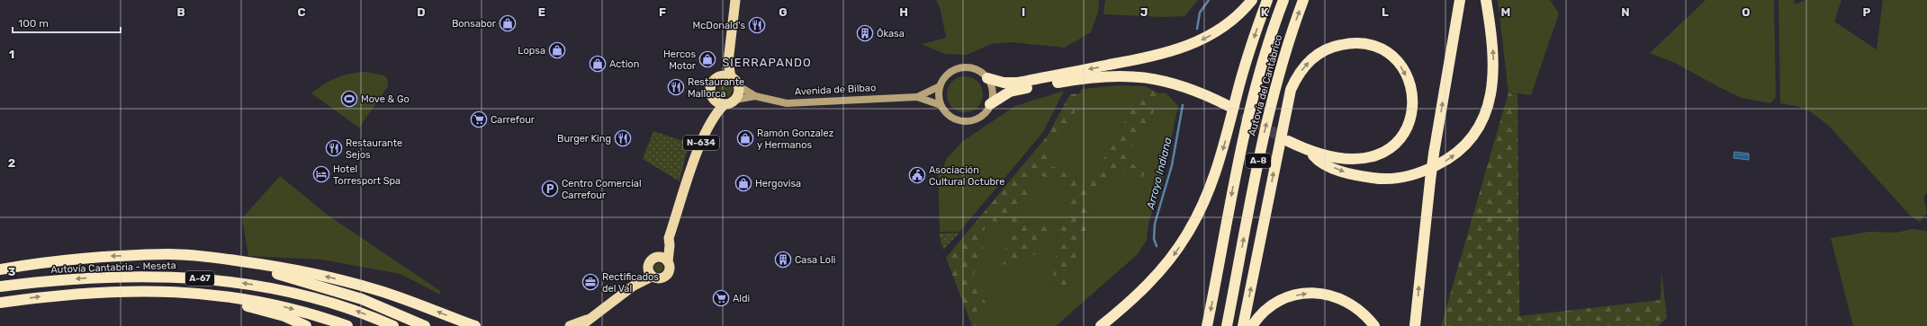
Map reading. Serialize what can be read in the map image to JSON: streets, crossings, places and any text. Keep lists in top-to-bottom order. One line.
{"streets":{"highway":["Autovía del Cantábrico","N-634","A-8","Autovía Cantabria - Meseta","A-67"],"main road":["Avenida de Bilbao"]},"districts":["SIERRAPANDO"],"water":["Arroyo Indiana"],"places":{"shop":["Bonsabor","Lopsa","Hercos Motor","Action","Ramón Gonzalez y Hermanos","Hergovisa"],"restaurant":["McDonald's","Restaurante Mallorca","Burger King","Restaurante Sejos"],"building":["Ôkasa","Casa Loli"],"sports":["Move & Go"],"supermarket":["Carrefour","Aldi"],"hotel":["Hotel Torresport Spa"],"public building":["Asociación Cultural Octubre"],"parking":["Centro Comercial Carrefour"],"office":["Rectificados del Val"]},"scale_bar":"100 m","grid":{"columns":["B","C","D","E","F","G","H","I","J","K","L","M","N","O","P"],"rows":["1","2","3"]}}
